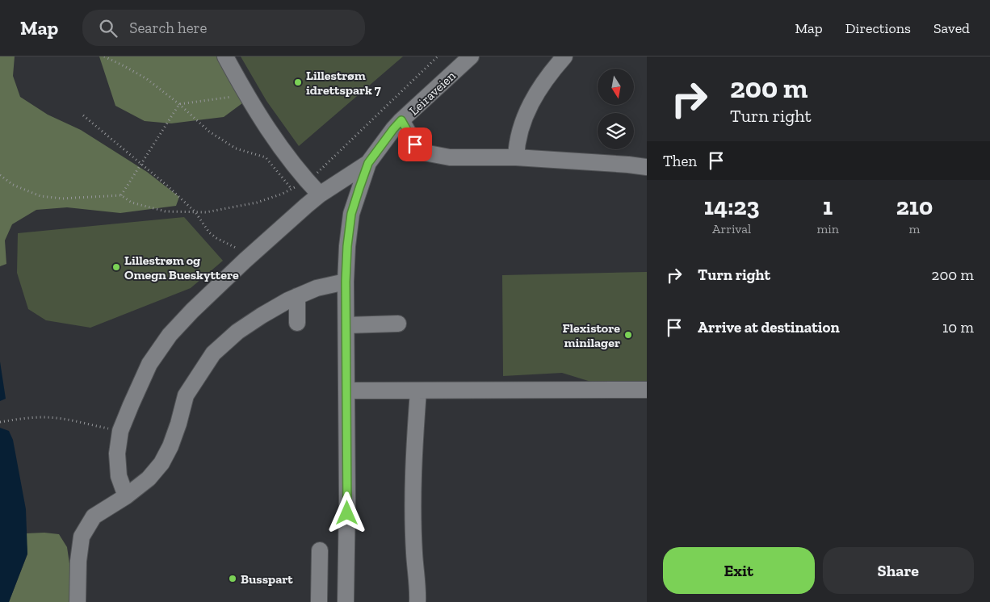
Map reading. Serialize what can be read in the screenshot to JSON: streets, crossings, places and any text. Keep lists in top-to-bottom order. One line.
{"streets":{"street":["Leiraveien"]},"places":["Lillestrøm idrettspark 7","Lillestrøm og Omegn Bueskyttere","Flexistore minilager","Busspart"],"north":"bottom","page":{"header":"Map","search":"Search here","nav":["Map","Directions","Saved"],"turn":["200 m","Turn right"],"then":"Then","eta":["14:23","Arrival","1","min","210","m"],"list":[{"name":"Turn right","value":"200 m"},{"name":"Arrive at destination","value":"10 m"}],"buttons":["Exit","Share"]}}
